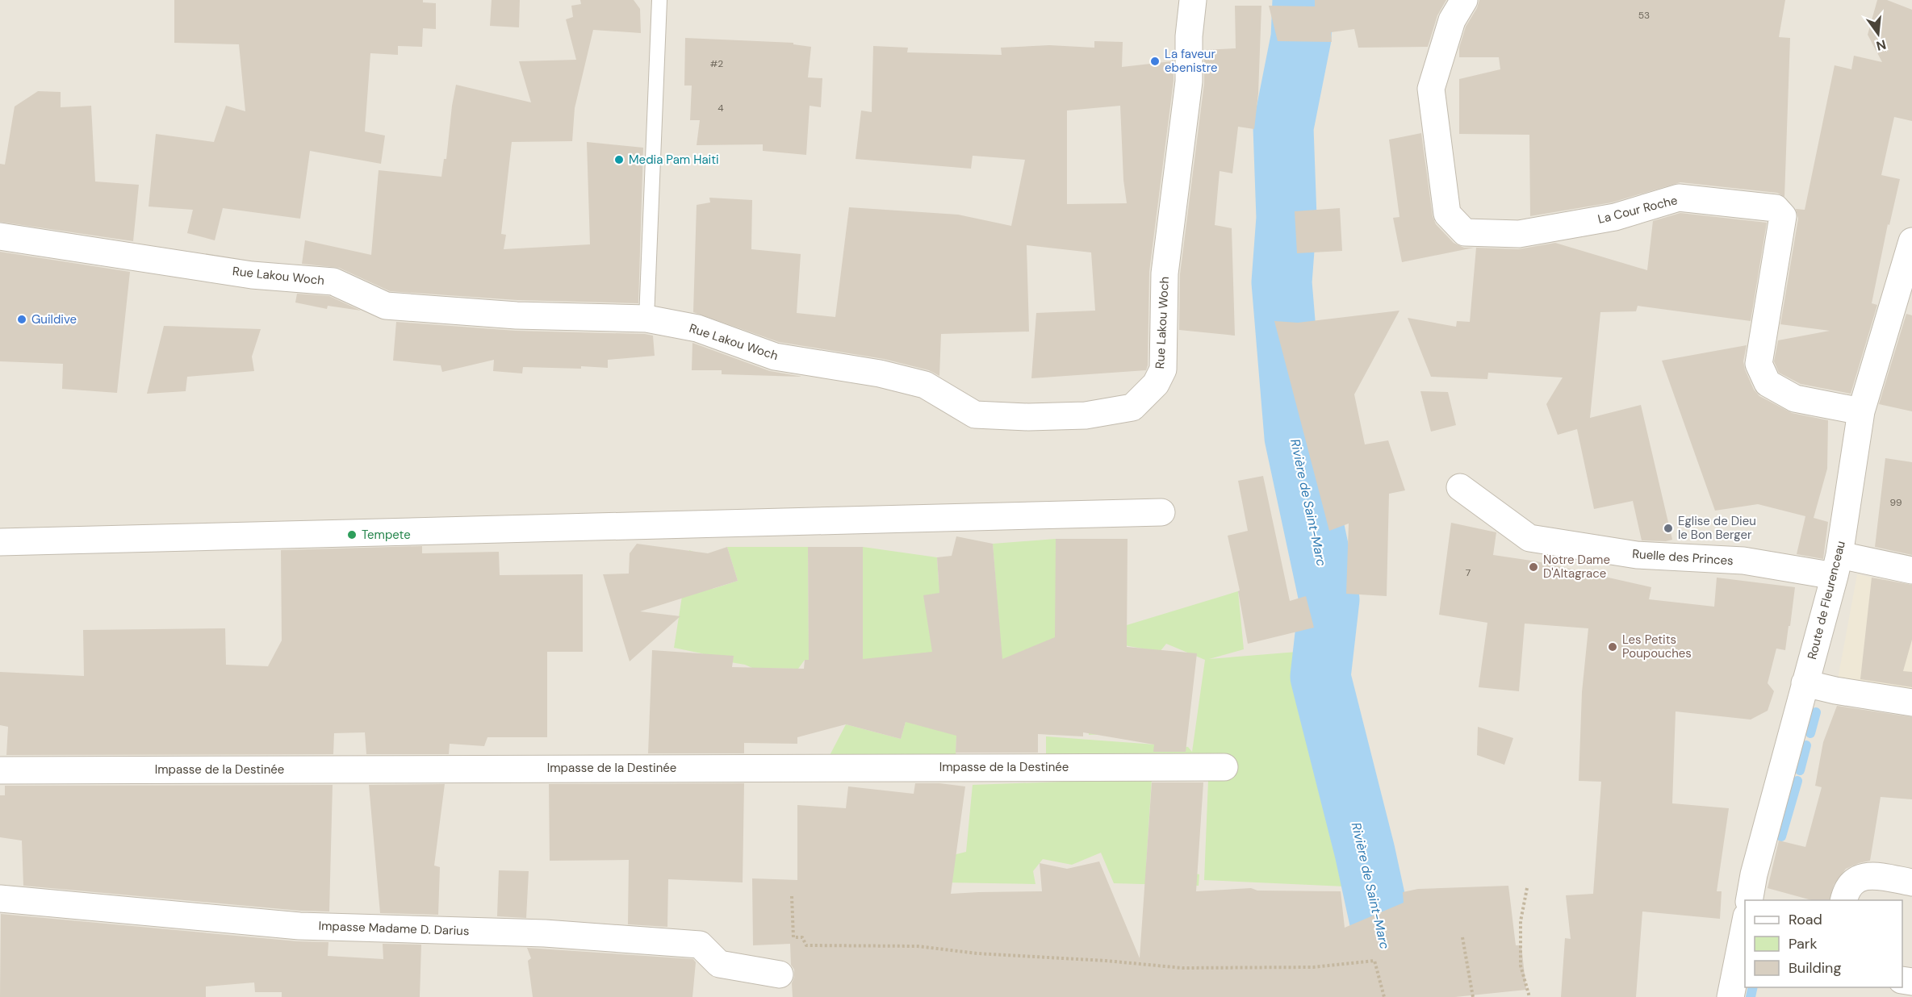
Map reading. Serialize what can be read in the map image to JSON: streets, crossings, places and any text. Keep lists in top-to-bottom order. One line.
{"streets":{"street":["La Cour Roche","Rue Lakou Woch","Ruelle des Princes","Route de Fleurenceau","Impasse de la Destinée","Impasse Madame D. Darius"]},"crossings":[["La Cour Roche","Route de Fleurenceau"],["Ruelle des Princes","Route de Fleurenceau"]],"water":["Rivière de Saint-Marc"],"places":["La faveur ebenistre","Media Pam Haiti","Guildive","Eglise de Dieu le Bon Berger","Tempete","Notre Dame D'Altagrace","Les Petits Poupouches"],"house_numbers":["53","#2","4","99","7"],"legend":["Road","Park","Building"],"north":"bottom"}
